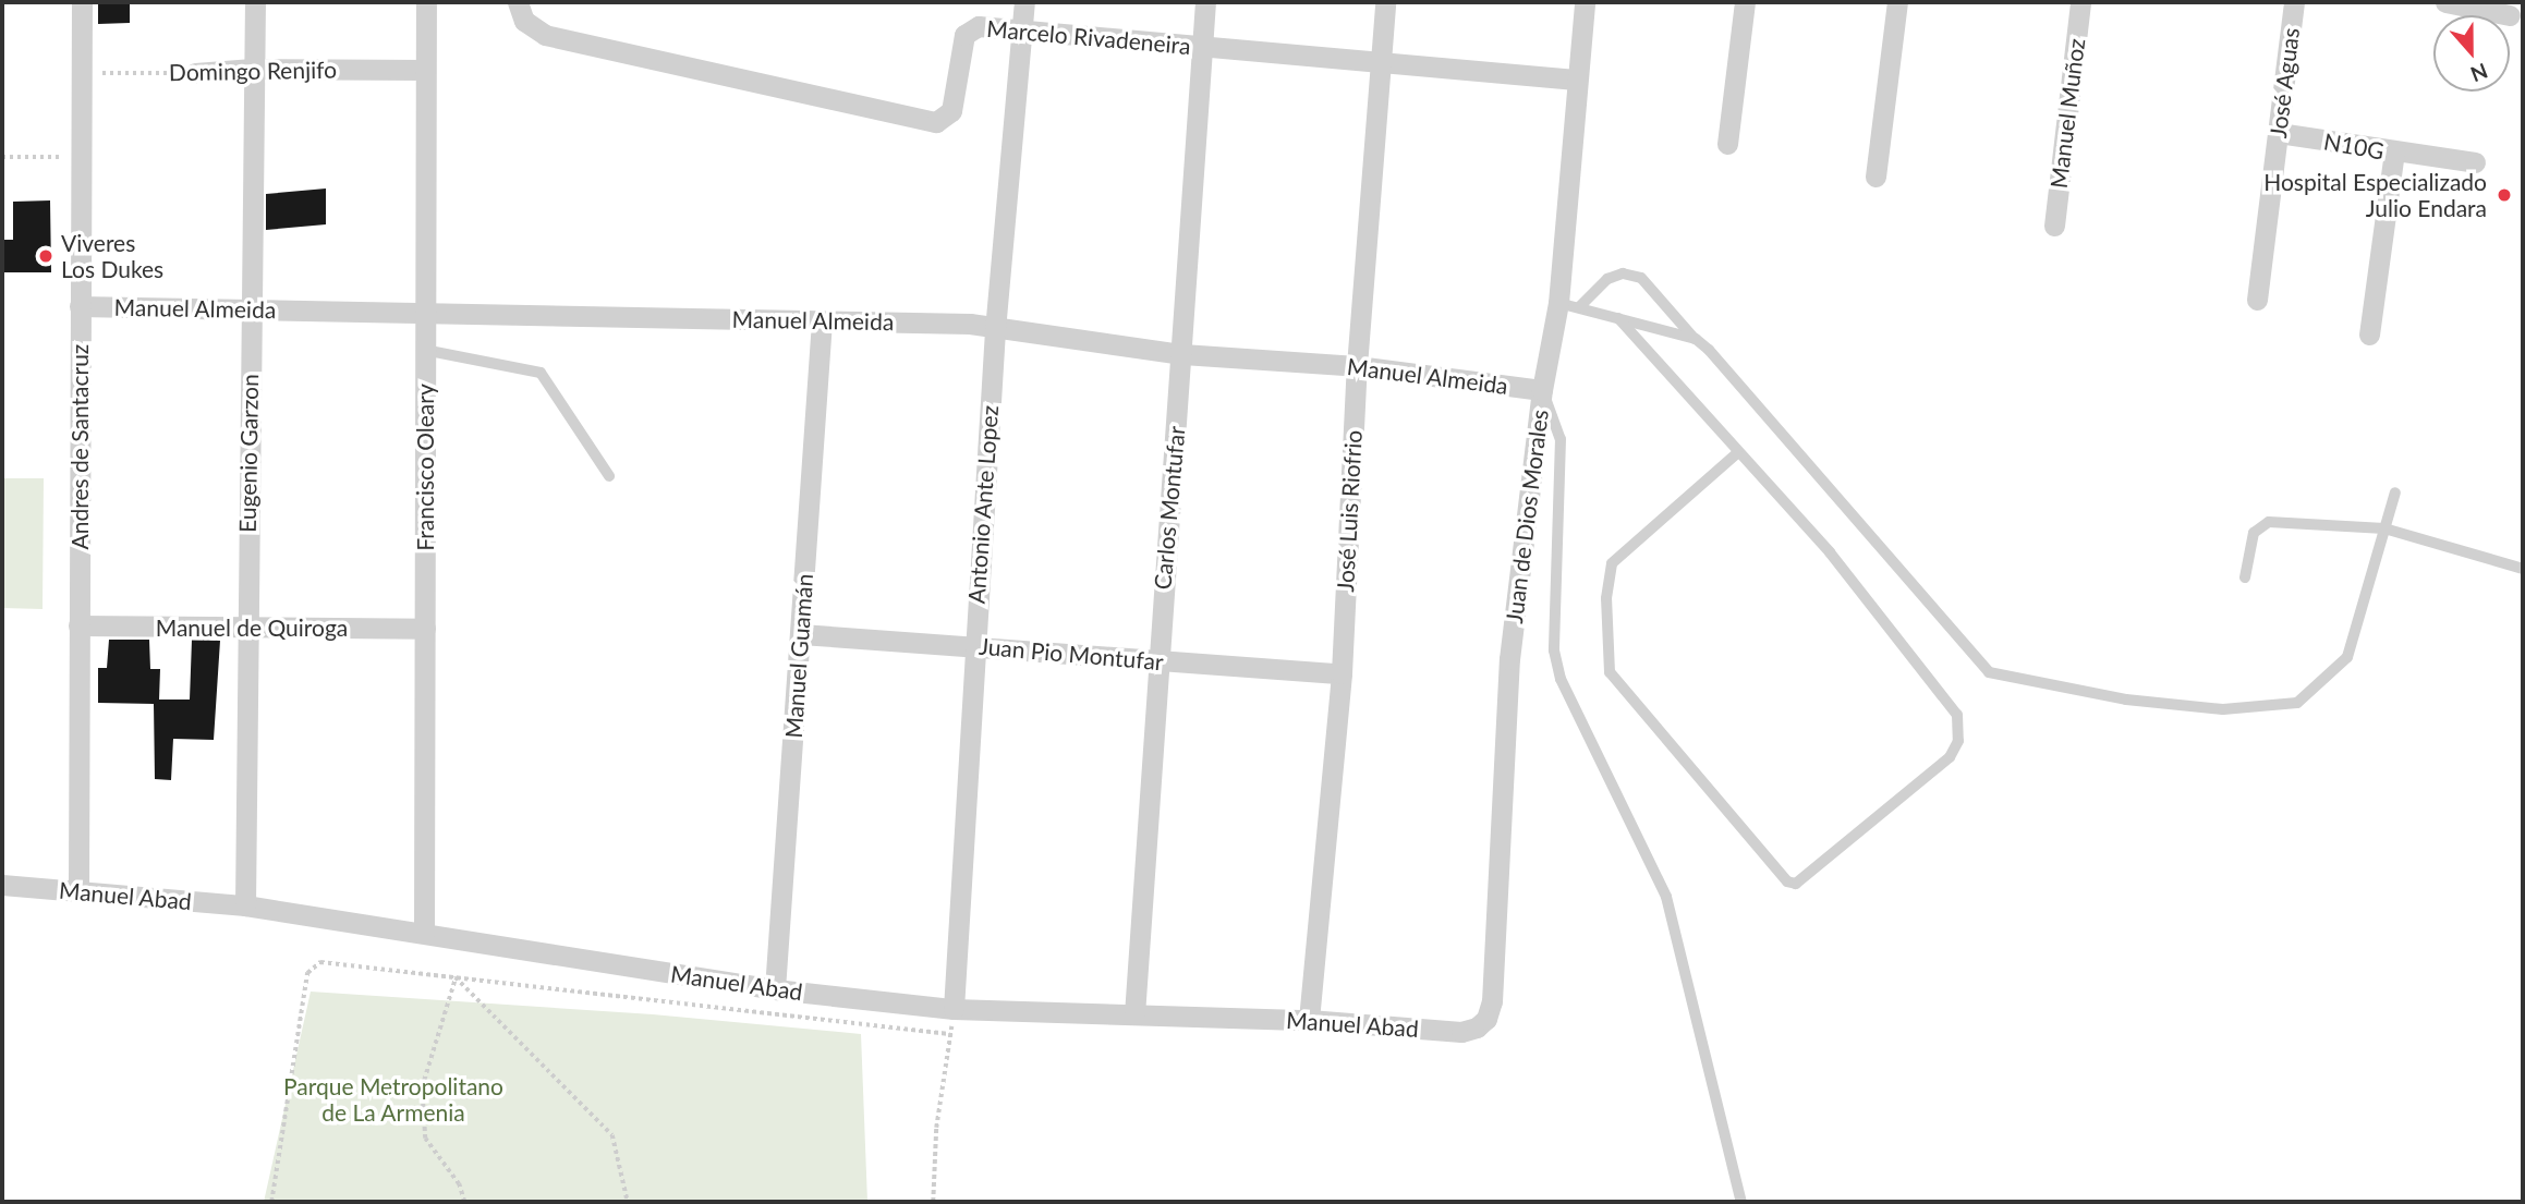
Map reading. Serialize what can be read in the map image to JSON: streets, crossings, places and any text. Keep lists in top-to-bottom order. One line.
{"streets":{"street":["Marcelo Rivadeneira","Domingo Renjifo","José Aguas","Manuel Muñoz","N10G","Manuel Almeida","Andres de Santacruz","Eugenio Garzon","Francisco Oleary","Antonio Ante Lopez","Carlos Montufar","José Luis Riofrio","Juan de Dios Morales","Manuel de Quiroga","Juan Pio Montufar","Manuel Guamán","Manuel Abad"]},"crossings":[["Marcelo Rivadeneira","Antonio Ante Lopez"],["Marcelo Rivadeneira","Carlos Montufar"],["Marcelo Rivadeneira","José Luis Riofrio"],["Marcelo Rivadeneira","Juan de Dios Morales"],["Domingo Renjifo","Andres de Santacruz"],["Domingo Renjifo","Eugenio Garzon"],["Domingo Renjifo","Francisco Oleary"],["José Aguas","N10G"],["Manuel Almeida","Andres de Santacruz"],["Manuel Almeida","Eugenio Garzon"],["Manuel Almeida","Francisco Oleary"],["Manuel Almeida","Antonio Ante Lopez"],["Manuel Almeida","Carlos Montufar"],["Manuel Almeida","José Luis Riofrio"],["Manuel Almeida","Juan de Dios Morales"],["Manuel Almeida","Manuel Guamán"],["Andres de Santacruz","Manuel de Quiroga"],["Andres de Santacruz","Manuel Abad"],["Eugenio Garzon","Manuel de Quiroga"],["Eugenio Garzon","Manuel Abad"],["Francisco Oleary","Manuel de Quiroga"],["Francisco Oleary","Manuel Abad"],["Antonio Ante Lopez","Juan Pio Montufar"],["Antonio Ante Lopez","Manuel Abad"],["Carlos Montufar","Juan Pio Montufar"],["Carlos Montufar","Manuel Abad"],["José Luis Riofrio","Juan Pio Montufar"],["José Luis Riofrio","Manuel Abad"],["Juan de Dios Morales","Manuel Abad"],["Juan Pio Montufar","Manuel Guamán"],["Manuel Guamán","Manuel Abad"]],"parks":["Parque Metropolitano de La Armenia"],"places":["Hospital Especializado Julio Endara","Viveres Los Dukes"],"north":"bottom"}
